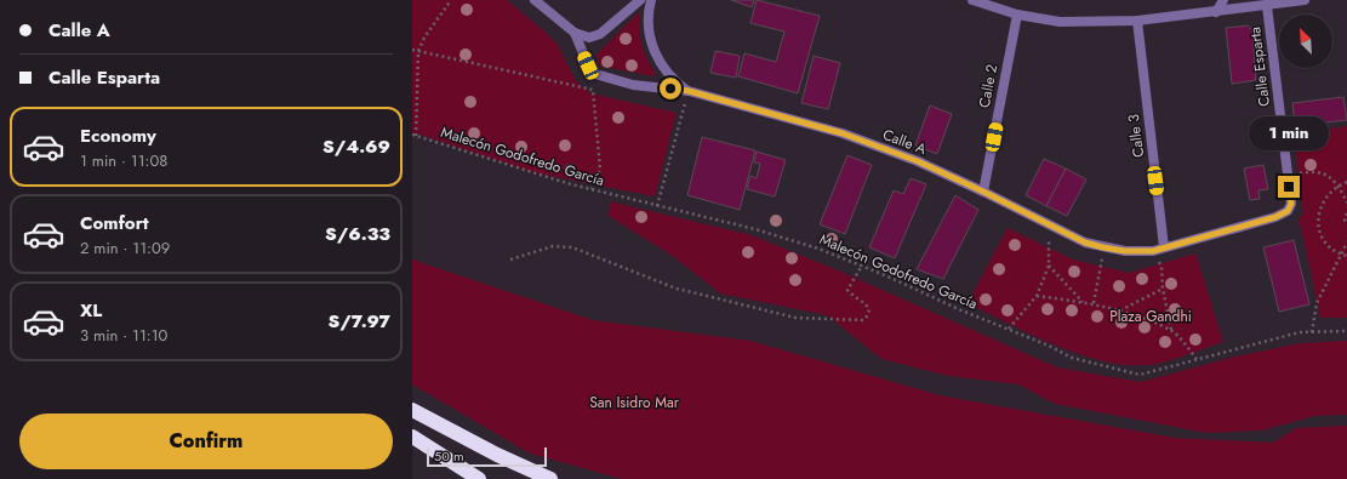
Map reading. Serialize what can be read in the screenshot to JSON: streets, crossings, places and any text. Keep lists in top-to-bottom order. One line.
{"streets":{"street":["Calle Esparta","Calle 2","Calle 3","Calle A"],"path":["Malecón Godofredo García"]},"crossings":[["Calle Esparta","Calle A"],["Calle 2","Calle A"],["Calle 3","Calle A"]],"parks":["Plaza Gandhi","San Isidro Mar"],"scale_bar":"50 m","north":"top left","page":{"banner":["Calle A","Calle Esparta"],"list":[{"name":"Economy","note":"1 min · 11:08","value":"S/4.69"},{"name":"Comfort","note":"2 min · 11:09","value":"S/6.33"},{"name":"XL","note":"3 min · 11:10","value":"S/7.97"}],"bubble":"1 min","buttons":"Confirm","scale":"50 m"}}
